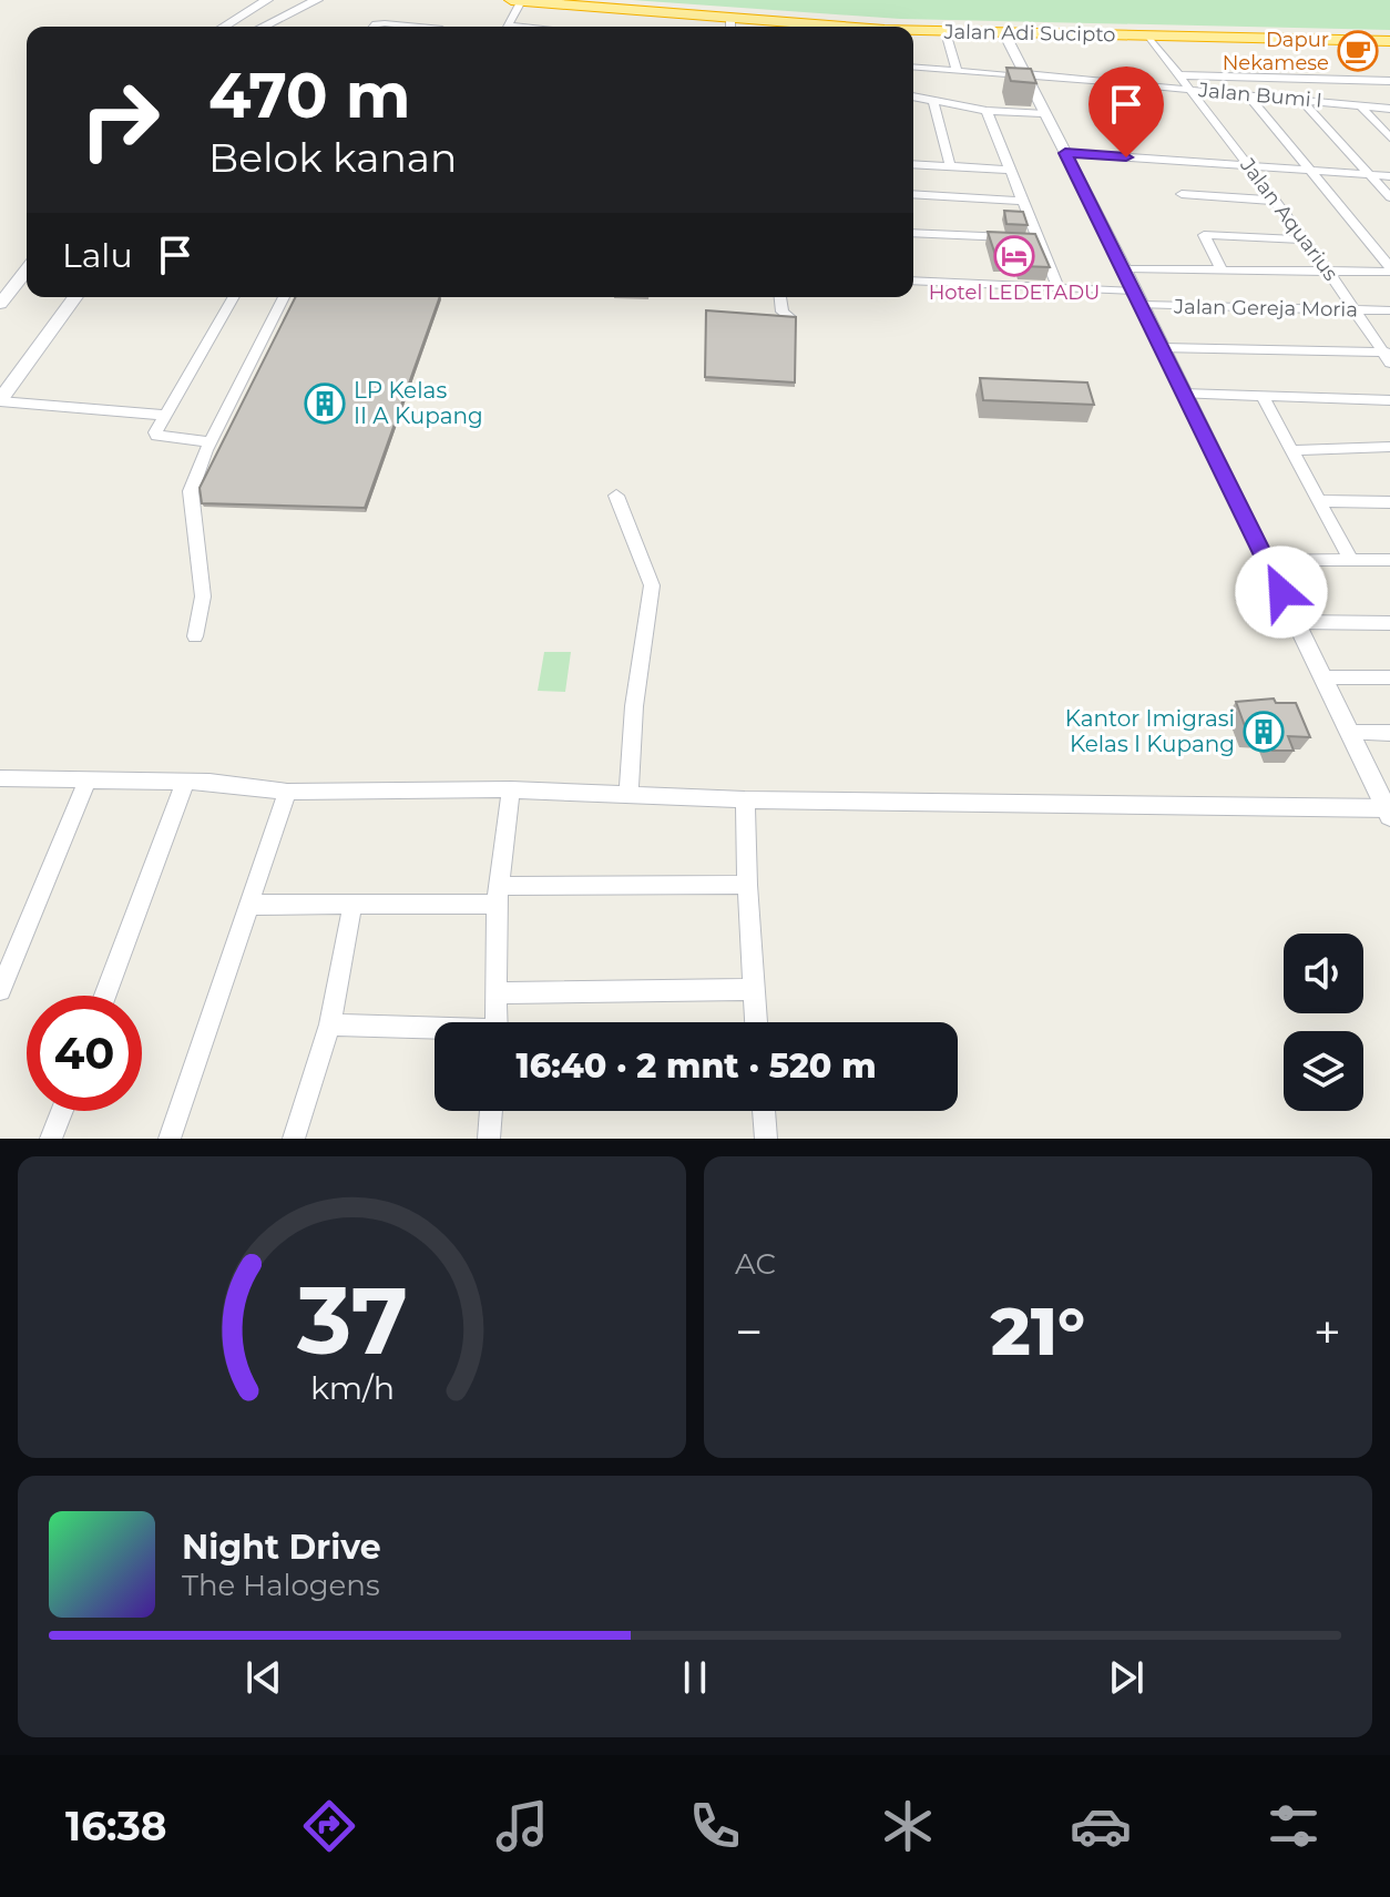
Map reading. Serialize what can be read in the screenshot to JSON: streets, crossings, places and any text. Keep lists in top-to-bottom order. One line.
{"streets":{"highway":["Jalan Adi Sucipto"],"street":["Jalan Bumi I","Jalan Aquarius","Jalan Gereja Moria"]},"crossings":[["Jalan Adi Sucipto","Jalan Aquarius"],["Jalan Bumi I","Jalan Aquarius"],["Jalan Aquarius","Jalan Gereja Moria"]],"places":{"cafe":["Dapur Nekamese"],"hotel":["Hotel LEDETADU"],"building":["LP Kelas II A Kupang","Kantor Imigrasi Kelas I Kupang"]},"page":{"turn":["470 m","Belok kanan"],"then":"Lalu","limit":"40","trip":"16:40 · 2 mnt · 520 m","tile":"AC","heat":["−","21°","+"],"song":["Night Drive","The Halogens"],"tabs":"16:38","gauge":["37","km/h"]}}
